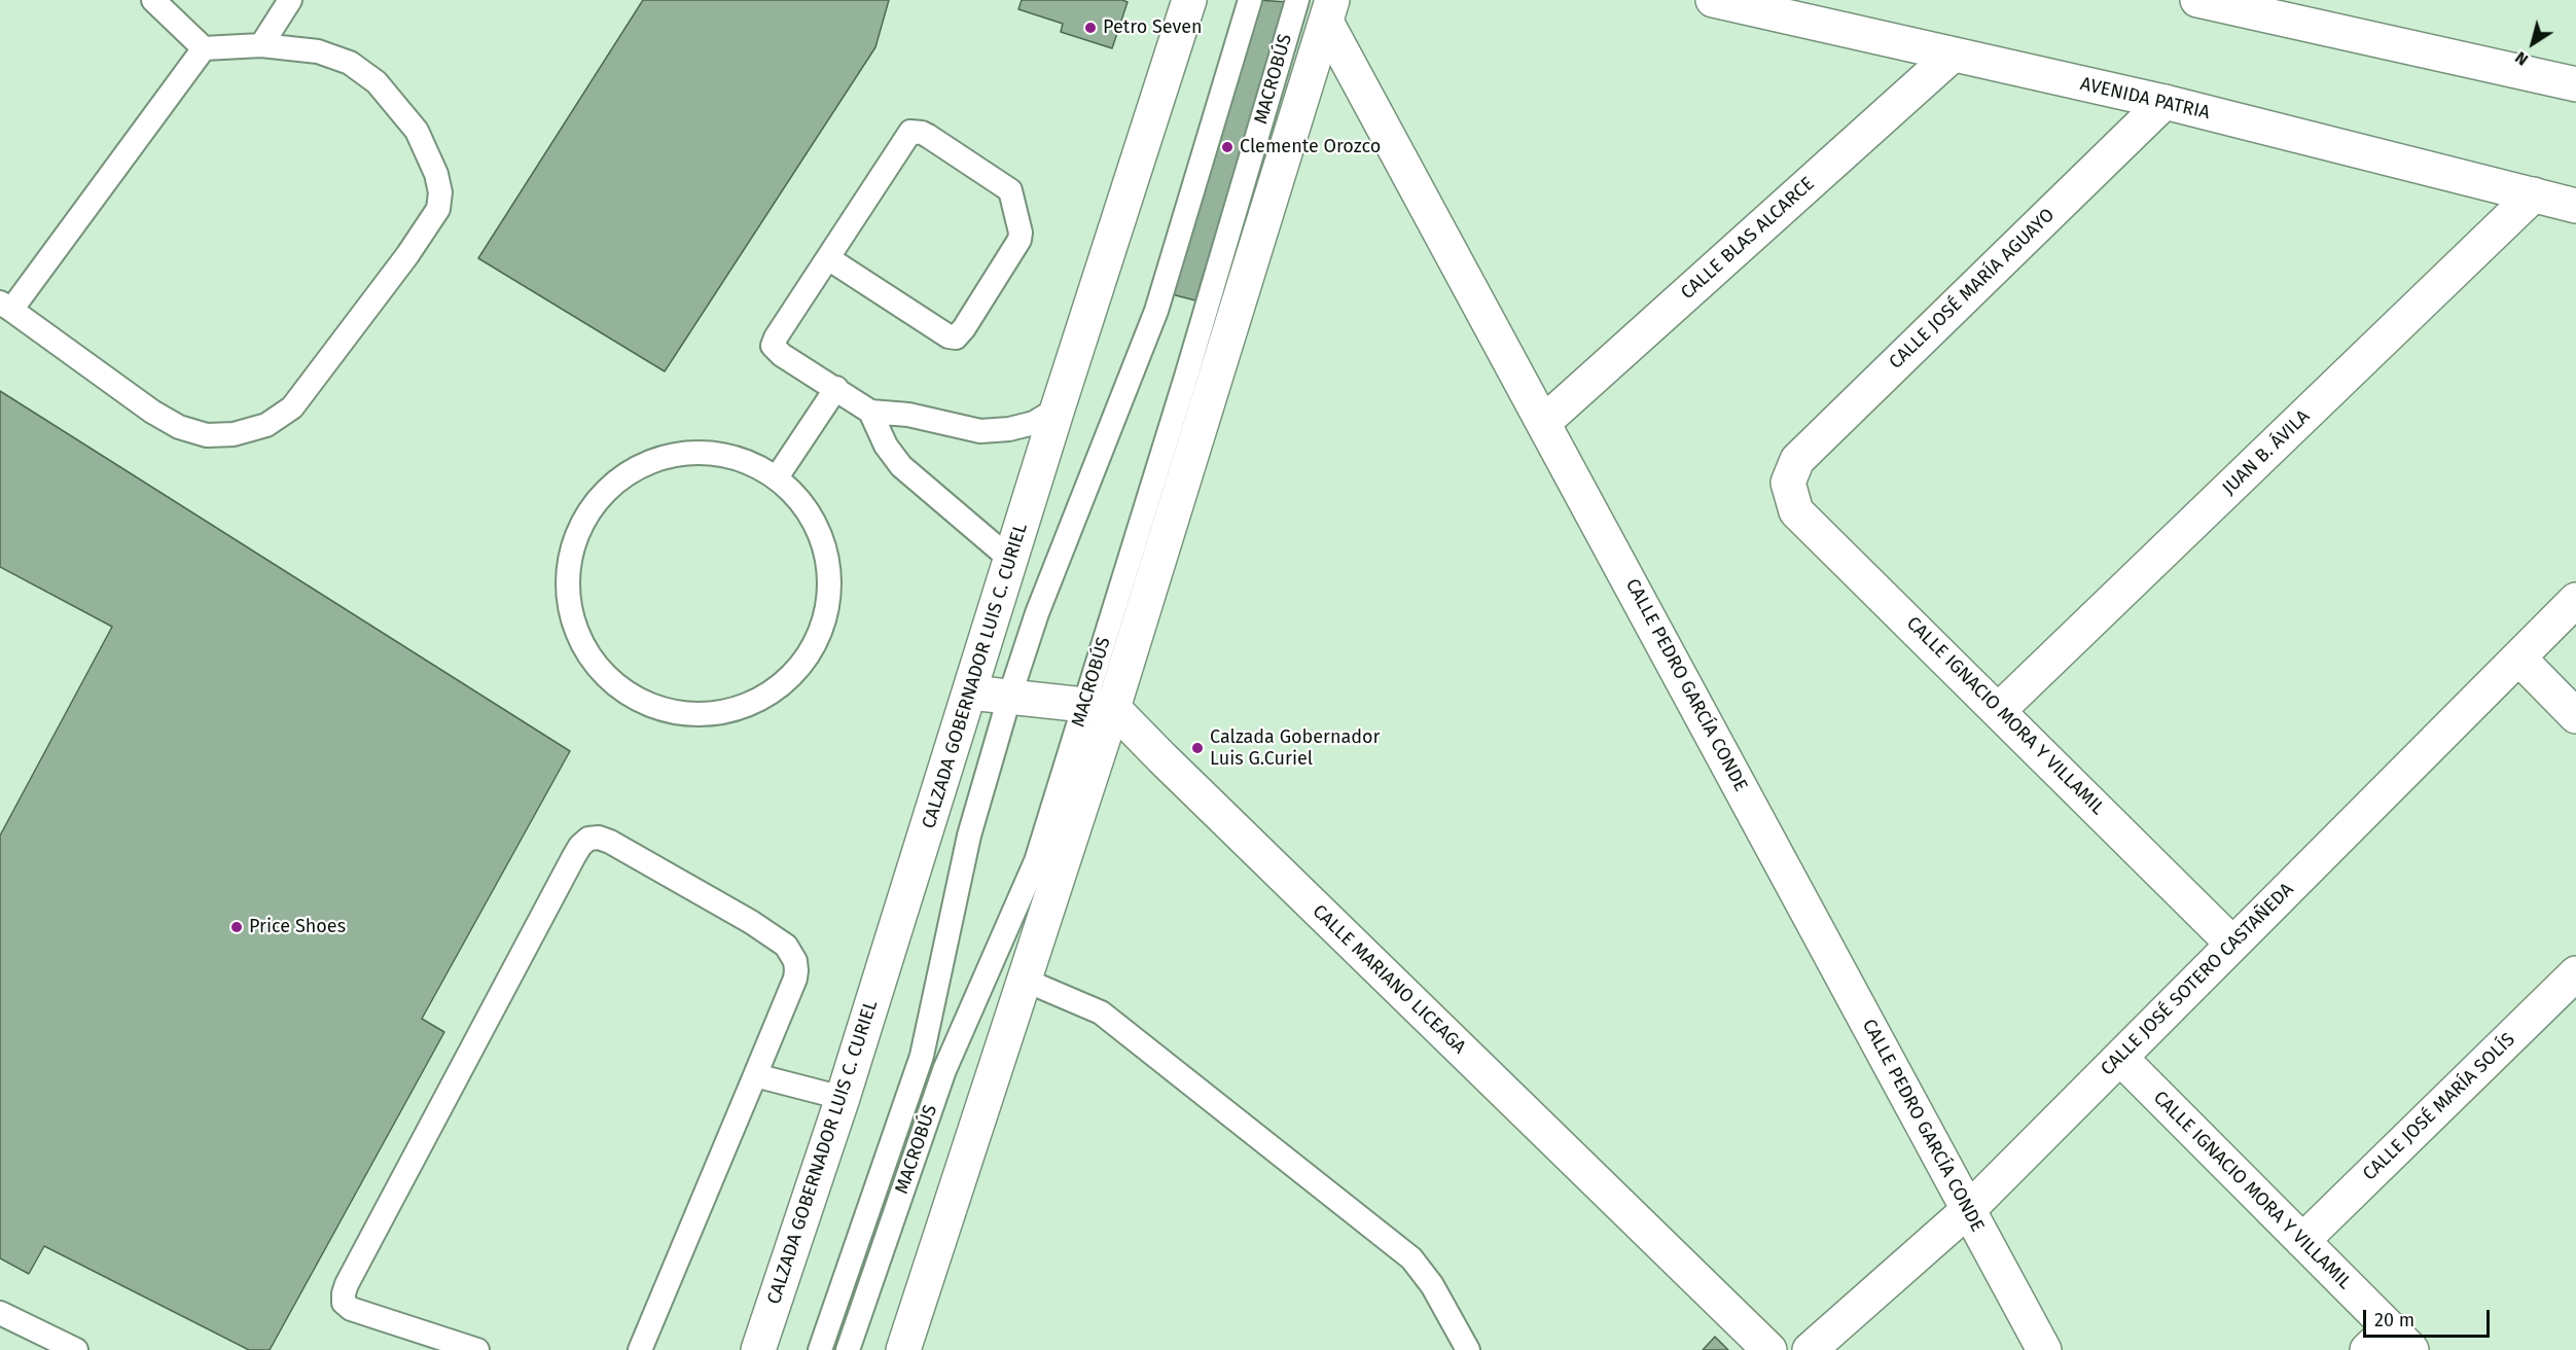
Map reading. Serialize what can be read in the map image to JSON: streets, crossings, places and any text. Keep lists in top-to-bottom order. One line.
{"streets":{"street":["AVENIDA PATRIA","CALLE BLAS ALCARCE","CALLE JOSÉ MARÍA AGUAYO","JUAN B. ÁVILA","CALZADA GOBERNADOR LUIS C. CURIEL","CALLE PEDRO GARCÍA CONDE","CALLE IGNACIO MORA Y VILLAMIL","CALLE MARIANO LICEAGA","CALLE JOSÉ SOTERO CASTAÑEDA","CALLE JOSÉ MARÍA SOLÍS"],"lane":["MACROBÚS"]},"crossings":[["MACROBÚS","CALLE MARIANO LICEAGA"],["AVENIDA PATRIA","CALLE BLAS ALCARCE"],["AVENIDA PATRIA","CALLE JOSÉ MARÍA AGUAYO"],["AVENIDA PATRIA","JUAN B. ÁVILA"],["CALLE BLAS ALCARCE","CALLE PEDRO GARCÍA CONDE"],["CALLE JOSÉ MARÍA AGUAYO","CALLE IGNACIO MORA Y VILLAMIL"],["JUAN B. ÁVILA","CALLE IGNACIO MORA Y VILLAMIL"],["CALLE PEDRO GARCÍA CONDE","CALLE JOSÉ SOTERO CASTAÑEDA"],["CALLE IGNACIO MORA Y VILLAMIL","CALLE JOSÉ SOTERO CASTAÑEDA"],["CALLE IGNACIO MORA Y VILLAMIL","CALLE JOSÉ MARÍA SOLÍS"]],"places":["Petro Seven","Clemente Orozco","Calzada Gobernador Luis G.Curiel","Price Shoes"],"scale_bar":"20 m","north":"bottom left"}
